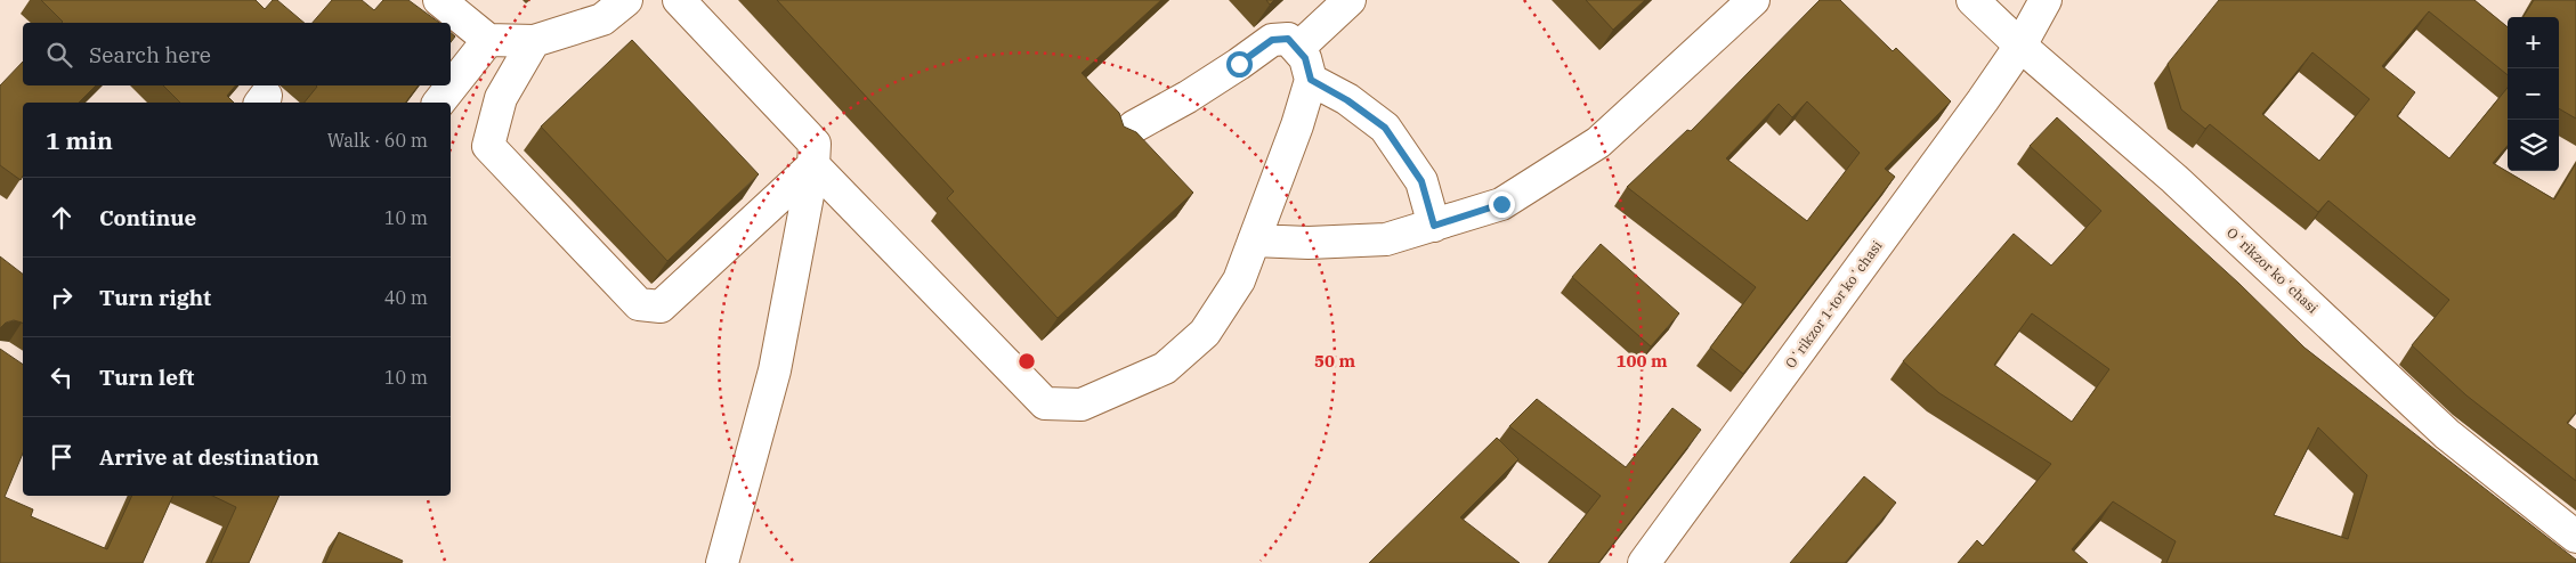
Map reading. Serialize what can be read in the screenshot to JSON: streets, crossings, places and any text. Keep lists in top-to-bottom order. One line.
{"streets":{"main road":["Oʻrikzor koʻchasi","Oʻrikzor 1-tor koʻchasi"]},"crossings":[["Oʻrikzor koʻchasi","Oʻrikzor 1-tor koʻchasi"]],"page":{"map_buttons":["+","−"],"search":"Search here","heading":["1 min","Walk · 60 m"],"list":[["Continue","10 m"],["Turn right","40 m"],["Turn left","10 m"],"Arrive at destination"]},"rings":["50 m","100 m"]}
